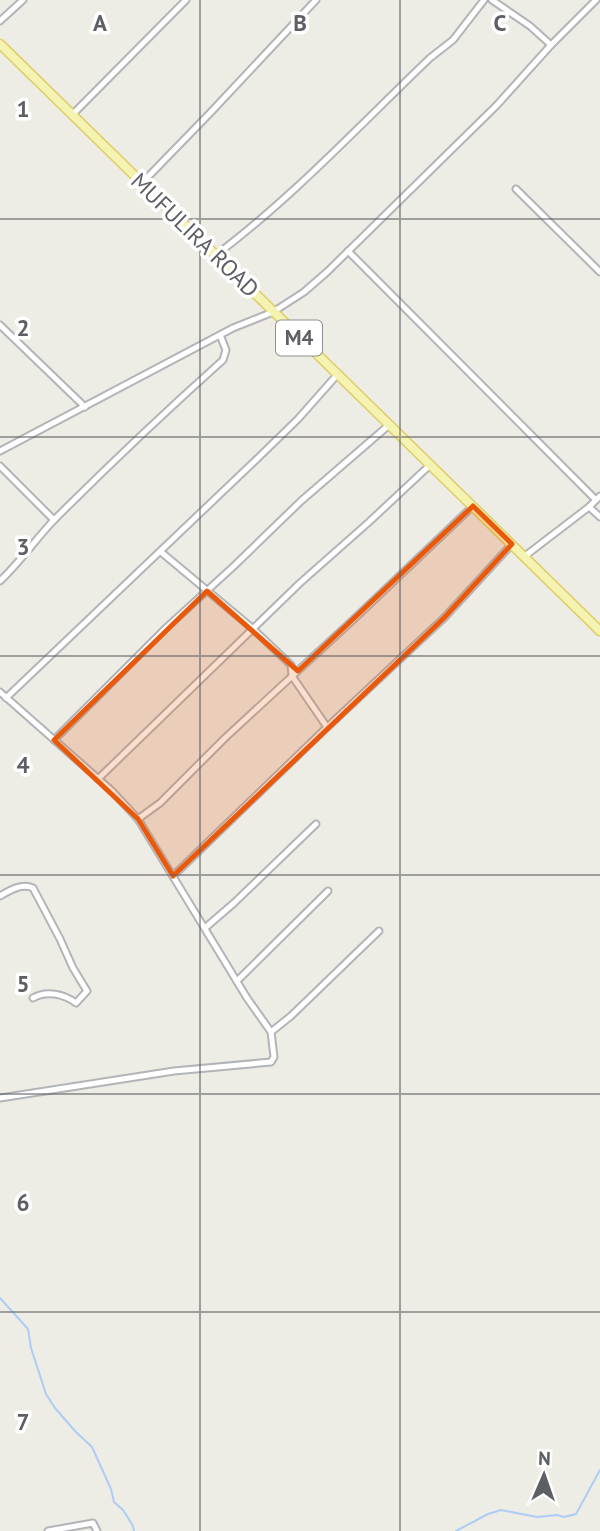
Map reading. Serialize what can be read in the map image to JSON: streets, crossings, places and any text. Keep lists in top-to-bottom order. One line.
{"streets":{"main road":["MUFULIRA ROAD","M4"]},"north":"top","grid":{"columns":["A","B","C"],"rows":["1","2","3","4","5","6","7"]}}
